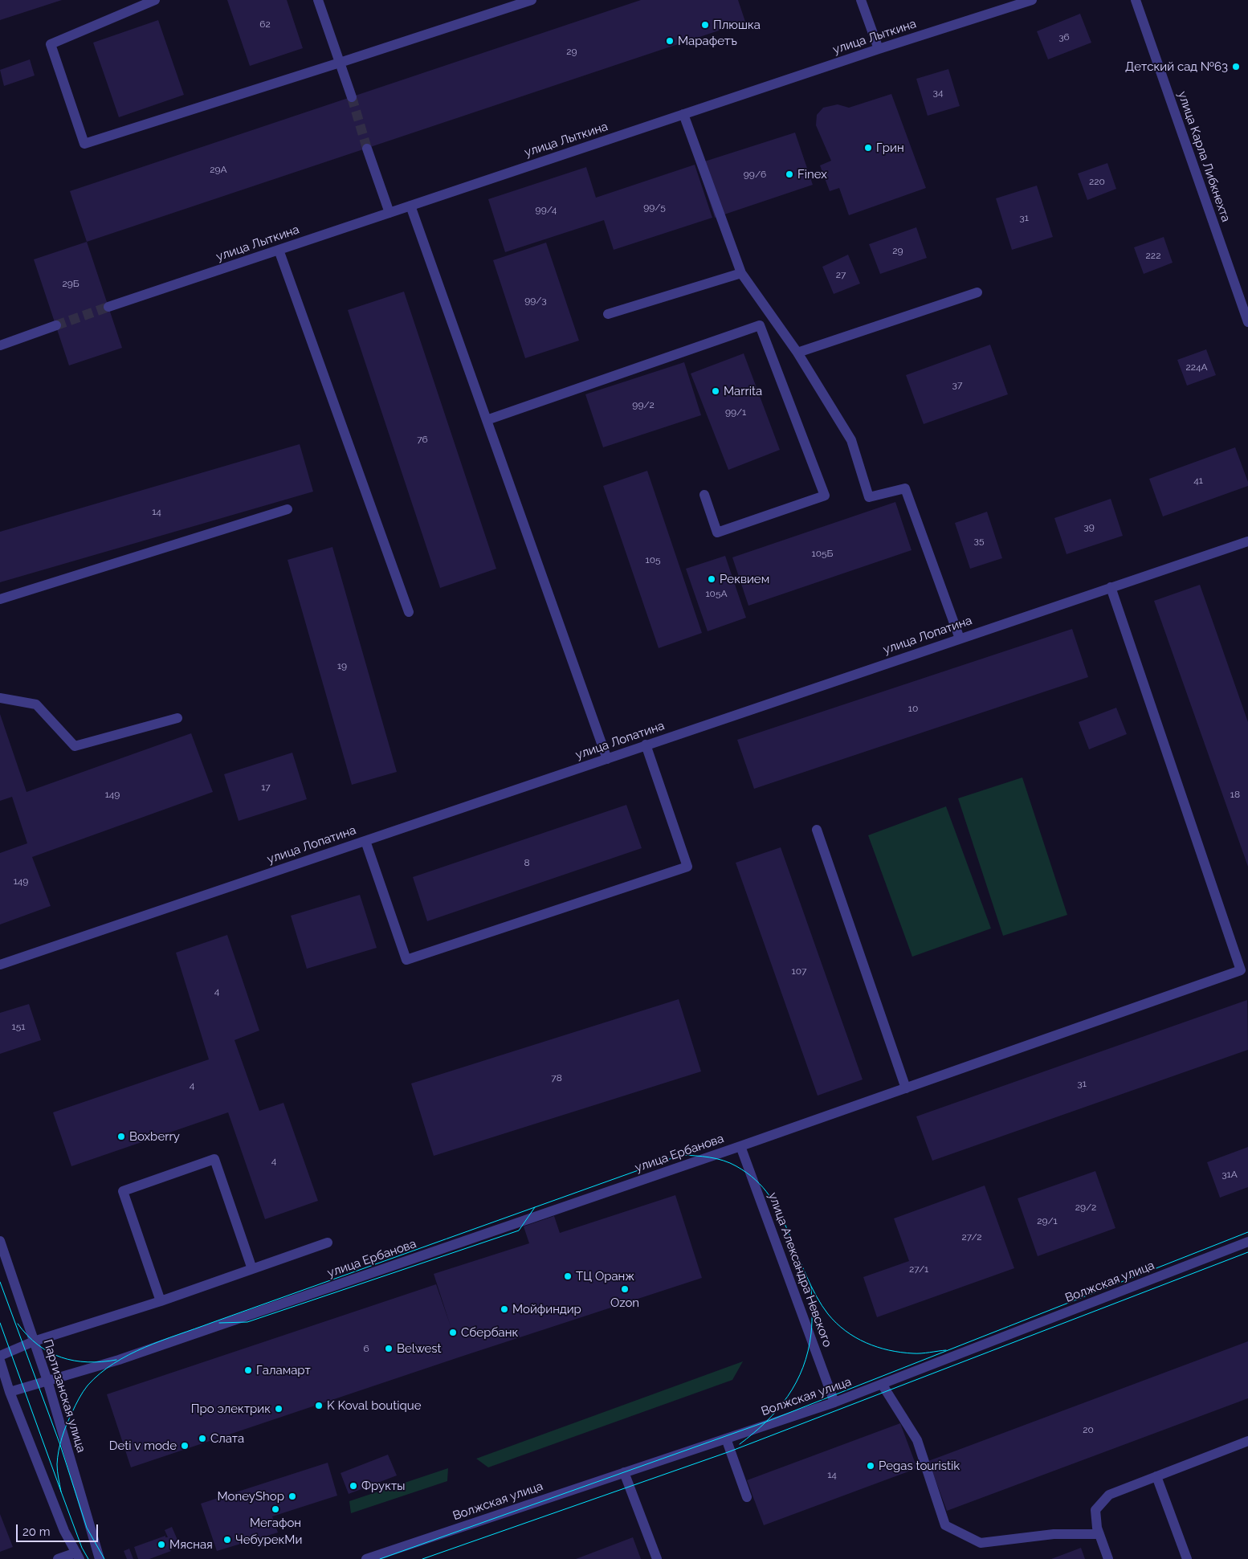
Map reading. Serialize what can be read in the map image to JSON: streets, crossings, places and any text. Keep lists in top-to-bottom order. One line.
{"streets":{"street":["улица Лыткина","улица Карла Либкнехта","улица Лопатина","улица Ербанова","улица Александра Невского","Волжская улица","Партизанская улица"]},"crossings":[["улица Лопатина","улица Ербанова"],["улица Ербанова","улица Александра Невского"],["улица Ербанова","Партизанская улица"],["улица Александра Невского","Волжская улица"]],"places":["Плюшка","Марафетъ","Детский сад №63","Грин","Finex","Marrita","Реквием","Boxberry","ТЦ Оранж","Ozon","Мойфиндир","Сбербанк","Belwest","Галамарт","K Koval boutique","Про электрик","Слата","Deti v mode","Pegas touristik","Фрукты","MoneyShop","Мегафон","ЧебурекМи","Мясная"],"house_numbers":["62","36","29","34","29А","99/6","220","99/5","99/4","31","29","222","27","29Б","99/3","224А","37","99/2","99/1","76","41","14","39","35","105Б","105","105А","19","10","17","149","18","8","149","107","4","151","78","31","4","4","31А","29/2","29/1","27/2","27/1","6","20","14"],"scale_bar":"20 m"}
